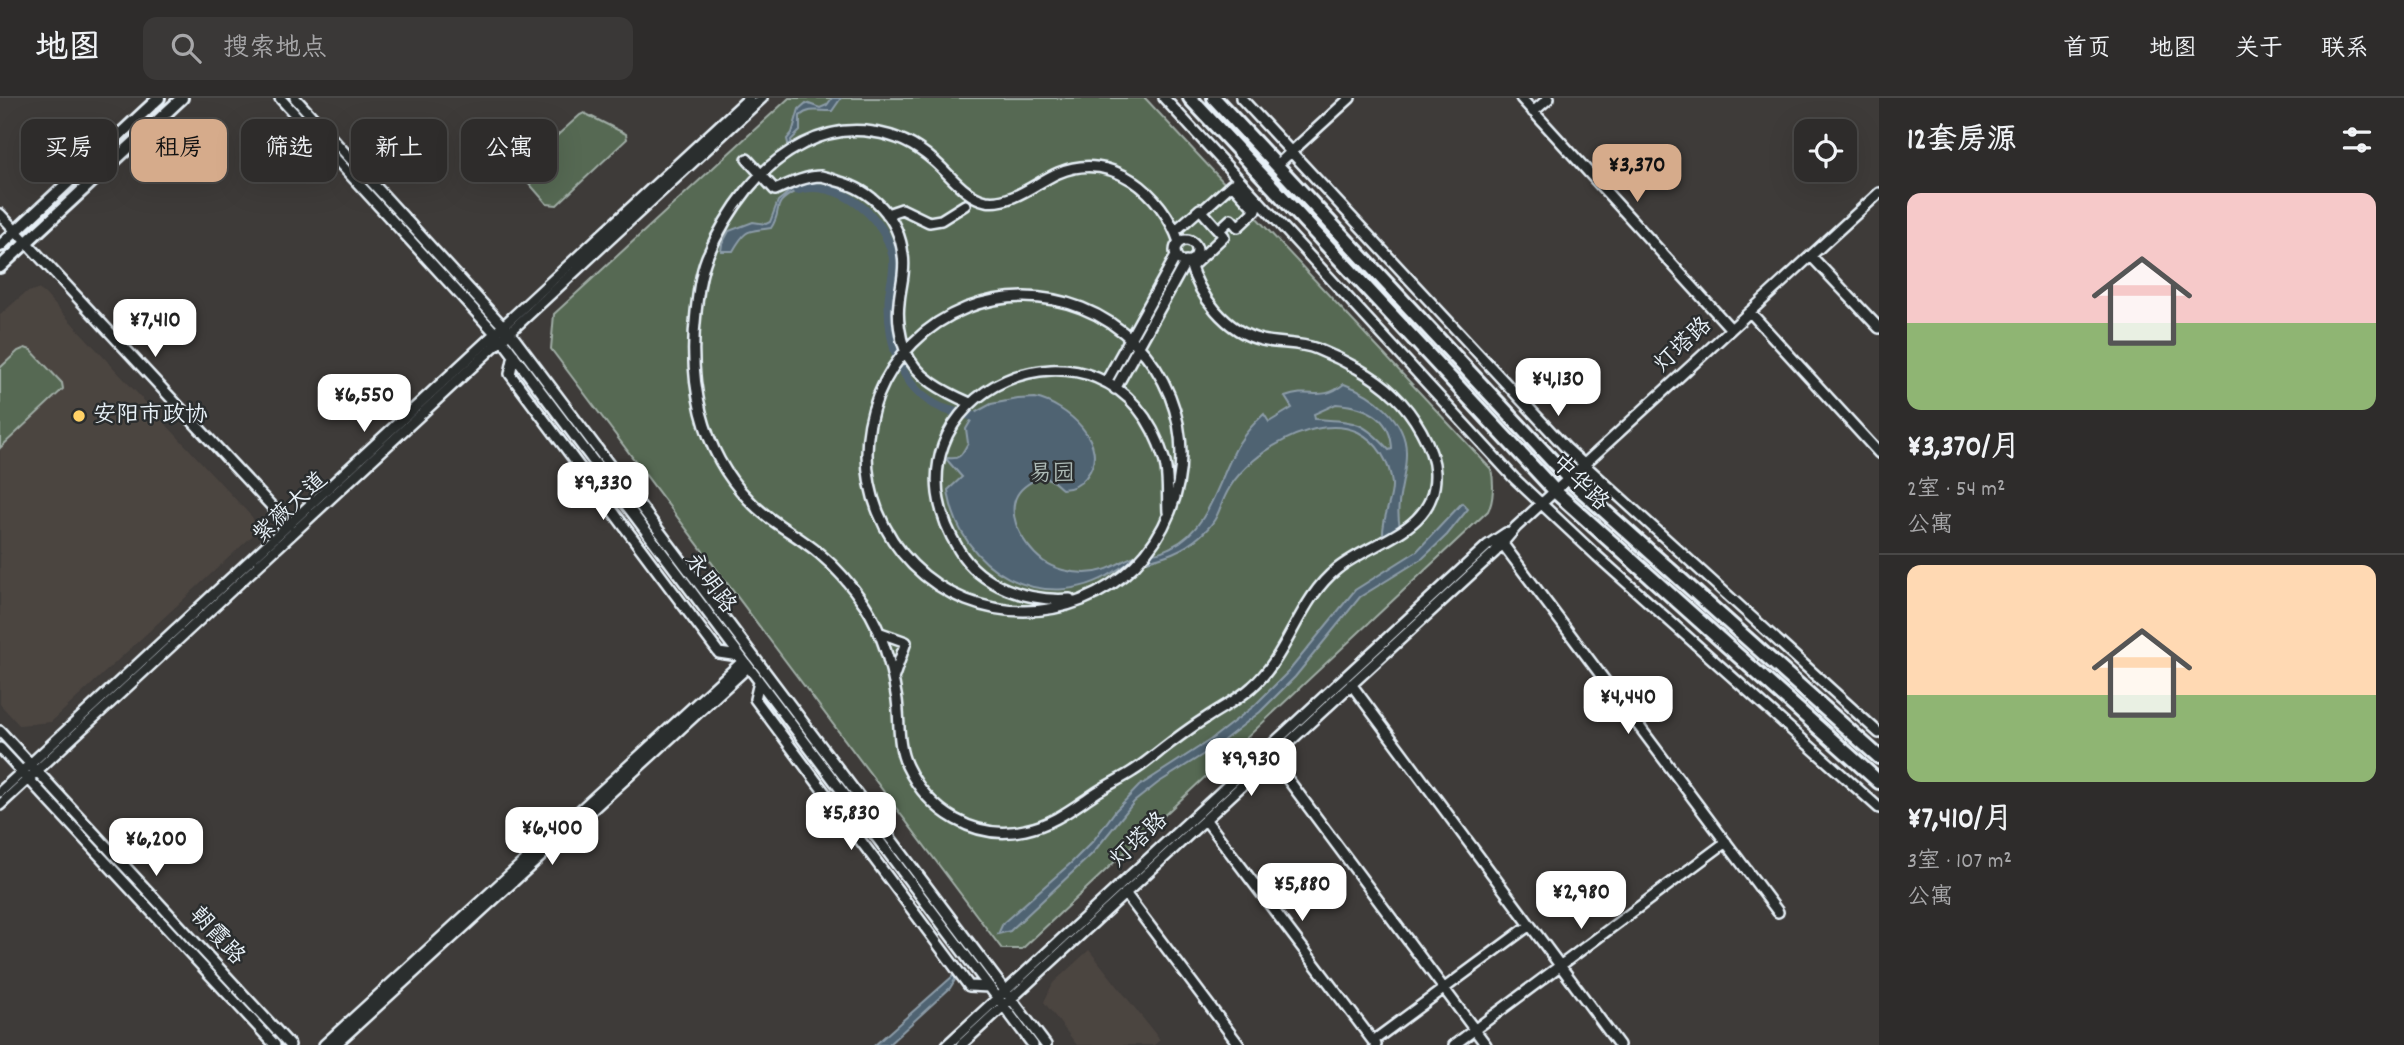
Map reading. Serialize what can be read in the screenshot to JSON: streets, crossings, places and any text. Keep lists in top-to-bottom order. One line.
{"streets":{"highway":["中华路"],"street":["灯塔路","紫薇大道","永明路","朝霞路"]},"crossings":[["灯塔路","中华路"],["灯塔路","永明路"],["紫薇大道","永明路"],["紫薇大道","朝霞路"]],"parks":["易园"],"places":["安阳市政协"],"page":{"header":"地图","search":"搜索地点","nav":["首页","地图","关于","联系"],"heading":"12套房源","chip":["买房","租房","筛选","新上","公寓"],"price":["¥3,370","¥7,410","¥4,130","¥6,550","¥9,330","¥4,440","¥9,930","¥5,830","¥6,400","¥6,200","¥5,880","¥2,980"],"list":[{"name":"¥3,370/月","note":"2室 · 54 m² · 公寓"},{"name":"¥7,410/月","note":"3室 · 107 m² · 公寓"}]}}
